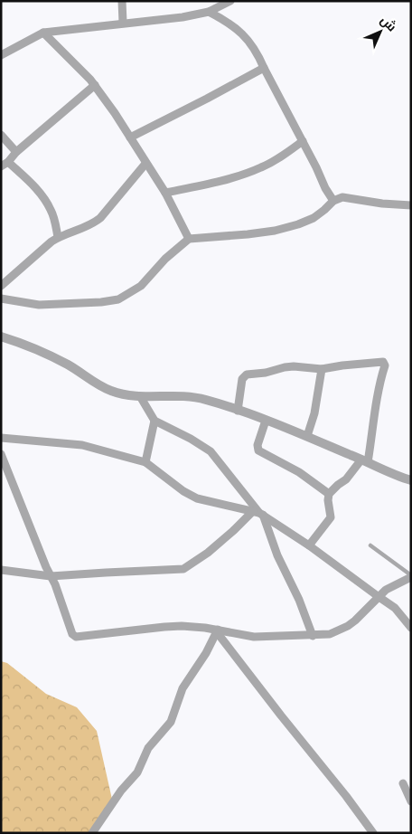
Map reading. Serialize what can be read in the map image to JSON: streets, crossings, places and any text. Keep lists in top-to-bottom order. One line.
{"north":"top right"}
